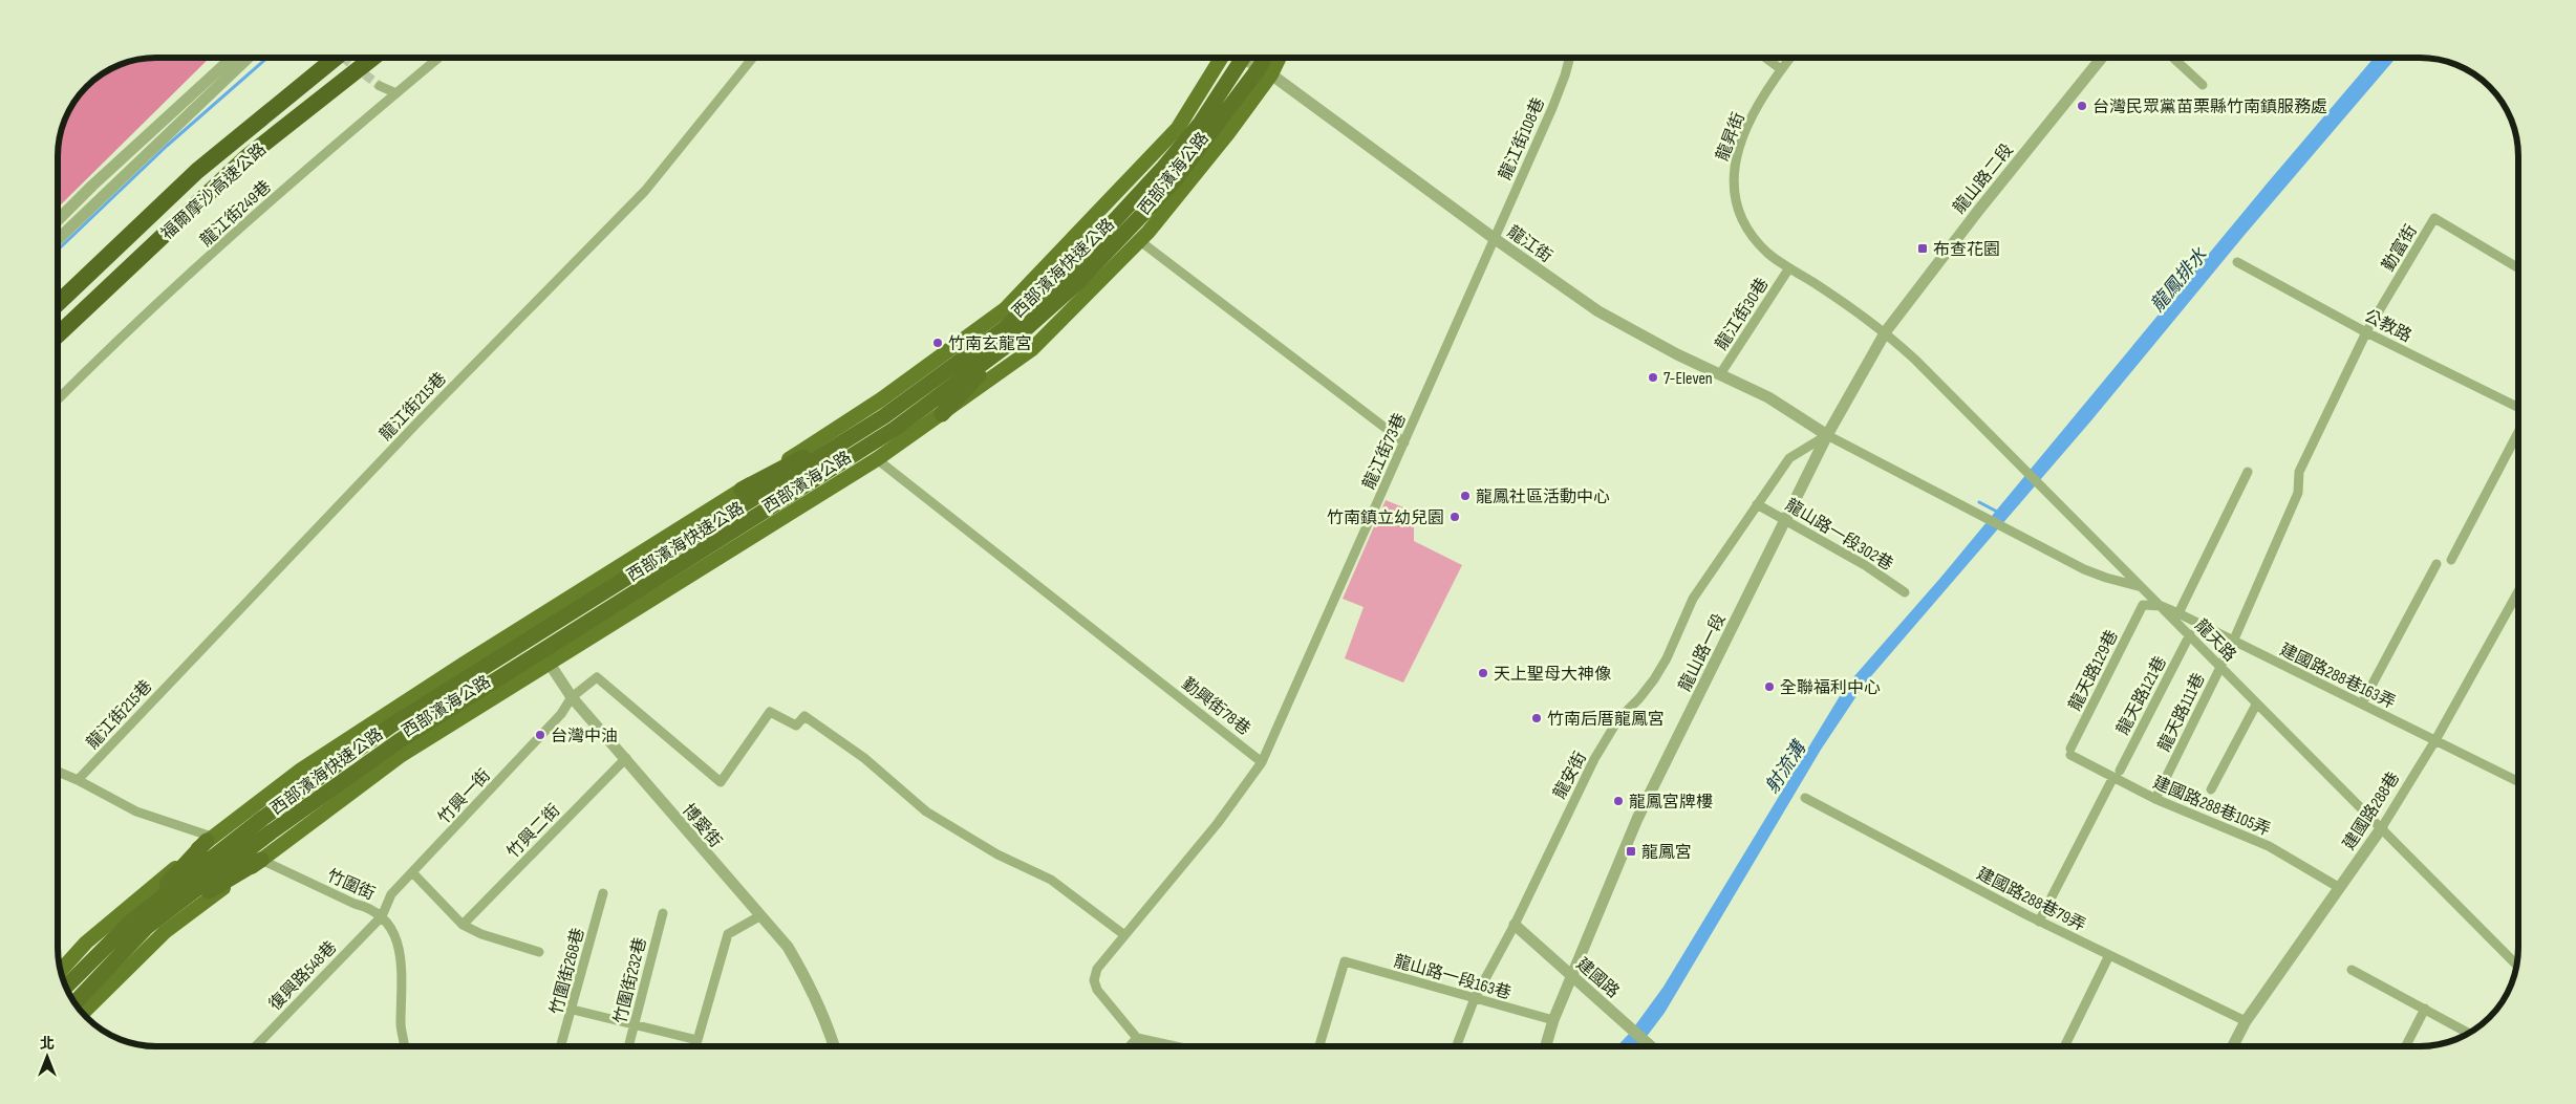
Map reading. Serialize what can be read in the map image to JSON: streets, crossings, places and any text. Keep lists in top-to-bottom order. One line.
{"streets":{"highway":["福爾摩沙高速公路","西部濱海快速公路"],"main road":["西部濱海公路"],"street":["龍昇街","龍江街108巷","龍山路二段","龍江街249巷","龍江街","勤富街","龍江街30巷","公教路","龍江街215巷","龍江街73巷","龍山路一段302巷","龍天路","龍山路一段","龍天路129巷","建國路288巷163弄","龍天路121巷","勤興街78巷","龍天路111巷","龍安街","竹興一街","建國路288巷105弄","建國路288巷","博愛街","竹興二街","竹圍街","建國路288巷79弄","竹圍街268巷","復興路548巷","龍山路一段163巷","建國路","竹圍街232巷"]},"crossings":[["龍昇街","龍山路二段"],["龍昇街","龍江街30巷"],["龍昇街","龍天路"],["龍昇街","龍山路一段"],["龍江街108巷","龍江街"],["龍江街108巷","龍江街73巷"],["西部濱海公路","龍江街"],["西部濱海公路","西部濱海快速公路"],["西部濱海公路","勤興街78巷"],["西部濱海公路","博愛街"],["西部濱海公路","竹圍街"],["龍山路二段","龍天路"],["龍山路二段","龍山路一段"],["龍江街","西部濱海快速公路"],["龍江街","龍江街30巷"],["龍江街","龍江街73巷"],["龍江街","龍山路一段"],["龍江街","龍安街"],["勤富街","公教路"],["勤富街","龍天路111巷"],["西部濱海快速公路","博愛街"],["公教路","龍天路111巷"],["龍江街73巷","勤興街78巷"],["龍山路一段302巷","龍山路一段"],["龍山路一段302巷","龍安街"],["龍天路","龍山路一段"],["龍天路","建國路288巷163弄"],["龍天路","龍天路121巷"],["龍天路","龍天路111巷"],["龍天路","建國路288巷"],["龍山路一段","龍安街"],["龍山路一段","龍山路一段163巷"],["龍山路一段","建國路"],["龍天路129巷","建國路288巷163弄"],["龍天路129巷","建國路288巷105弄"],["建國路288巷163弄","龍天路111巷"],["建國路288巷163弄","建國路288巷"],["龍天路121巷","建國路288巷105弄"],["龍天路121巷","建國路288巷79弄"],["龍天路111巷","建國路288巷105弄"],["龍安街","龍山路一段163巷"],["龍安街","建國路"],["竹興一街","博愛街"],["竹興一街","竹圍街"],["竹興一街","復興路548巷"],["建國路288巷105弄","建國路288巷"],["建國路288巷","建國路288巷79弄"],["博愛街","竹興二街"],["竹圍街","復興路548巷"]],"water":["龍鳳排水","射流溝"],"places":{"other":["台灣民眾黨苗栗縣竹南鎮服務處","竹南玄龍宮","7-Eleven","龍鳳社區活動中心","竹南鎮立幼兒園","天上聖母大神像","全聯福利中心","竹南后厝龍鳳宮","台灣中油","龍鳳宮牌樓"],"transit":["布查花園","龍鳳宮"]},"north":"top"}
